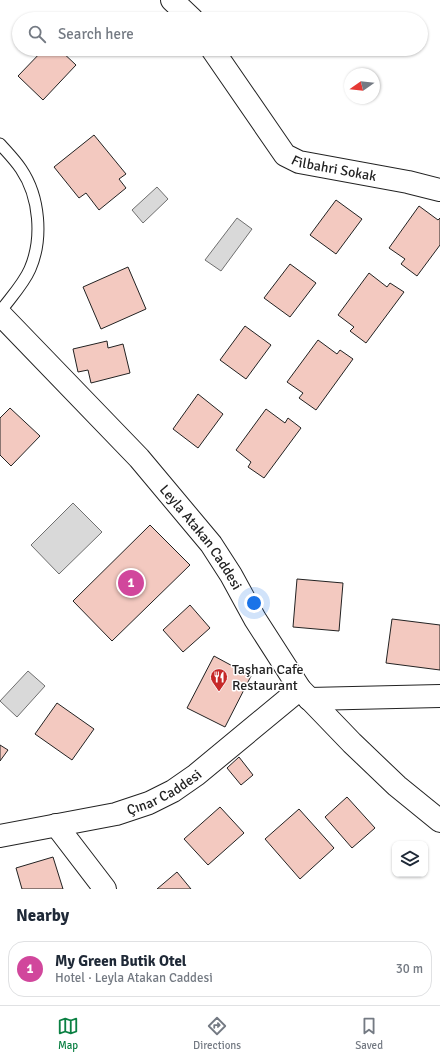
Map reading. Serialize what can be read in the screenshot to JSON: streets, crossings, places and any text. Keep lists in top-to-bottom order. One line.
{"streets":{"street":["Filbahri Sokak","Leyla Atakan Caddesi","Çınar Caddesi"]},"crossings":[["Leyla Atakan Caddesi","Çınar Caddesi"]],"places":{"restaurant":["Taşhan Cafe Restaurant"]},"north":"left","page":{"search":"Search here","pins":"1","heading":"Nearby","list":[{"mark":"1","name":"My Green Butik Otel","note":"Hotel · Leyla Atakan Caddesi","value":"30 m"}],"nav":["Map","Directions","Saved"]}}
